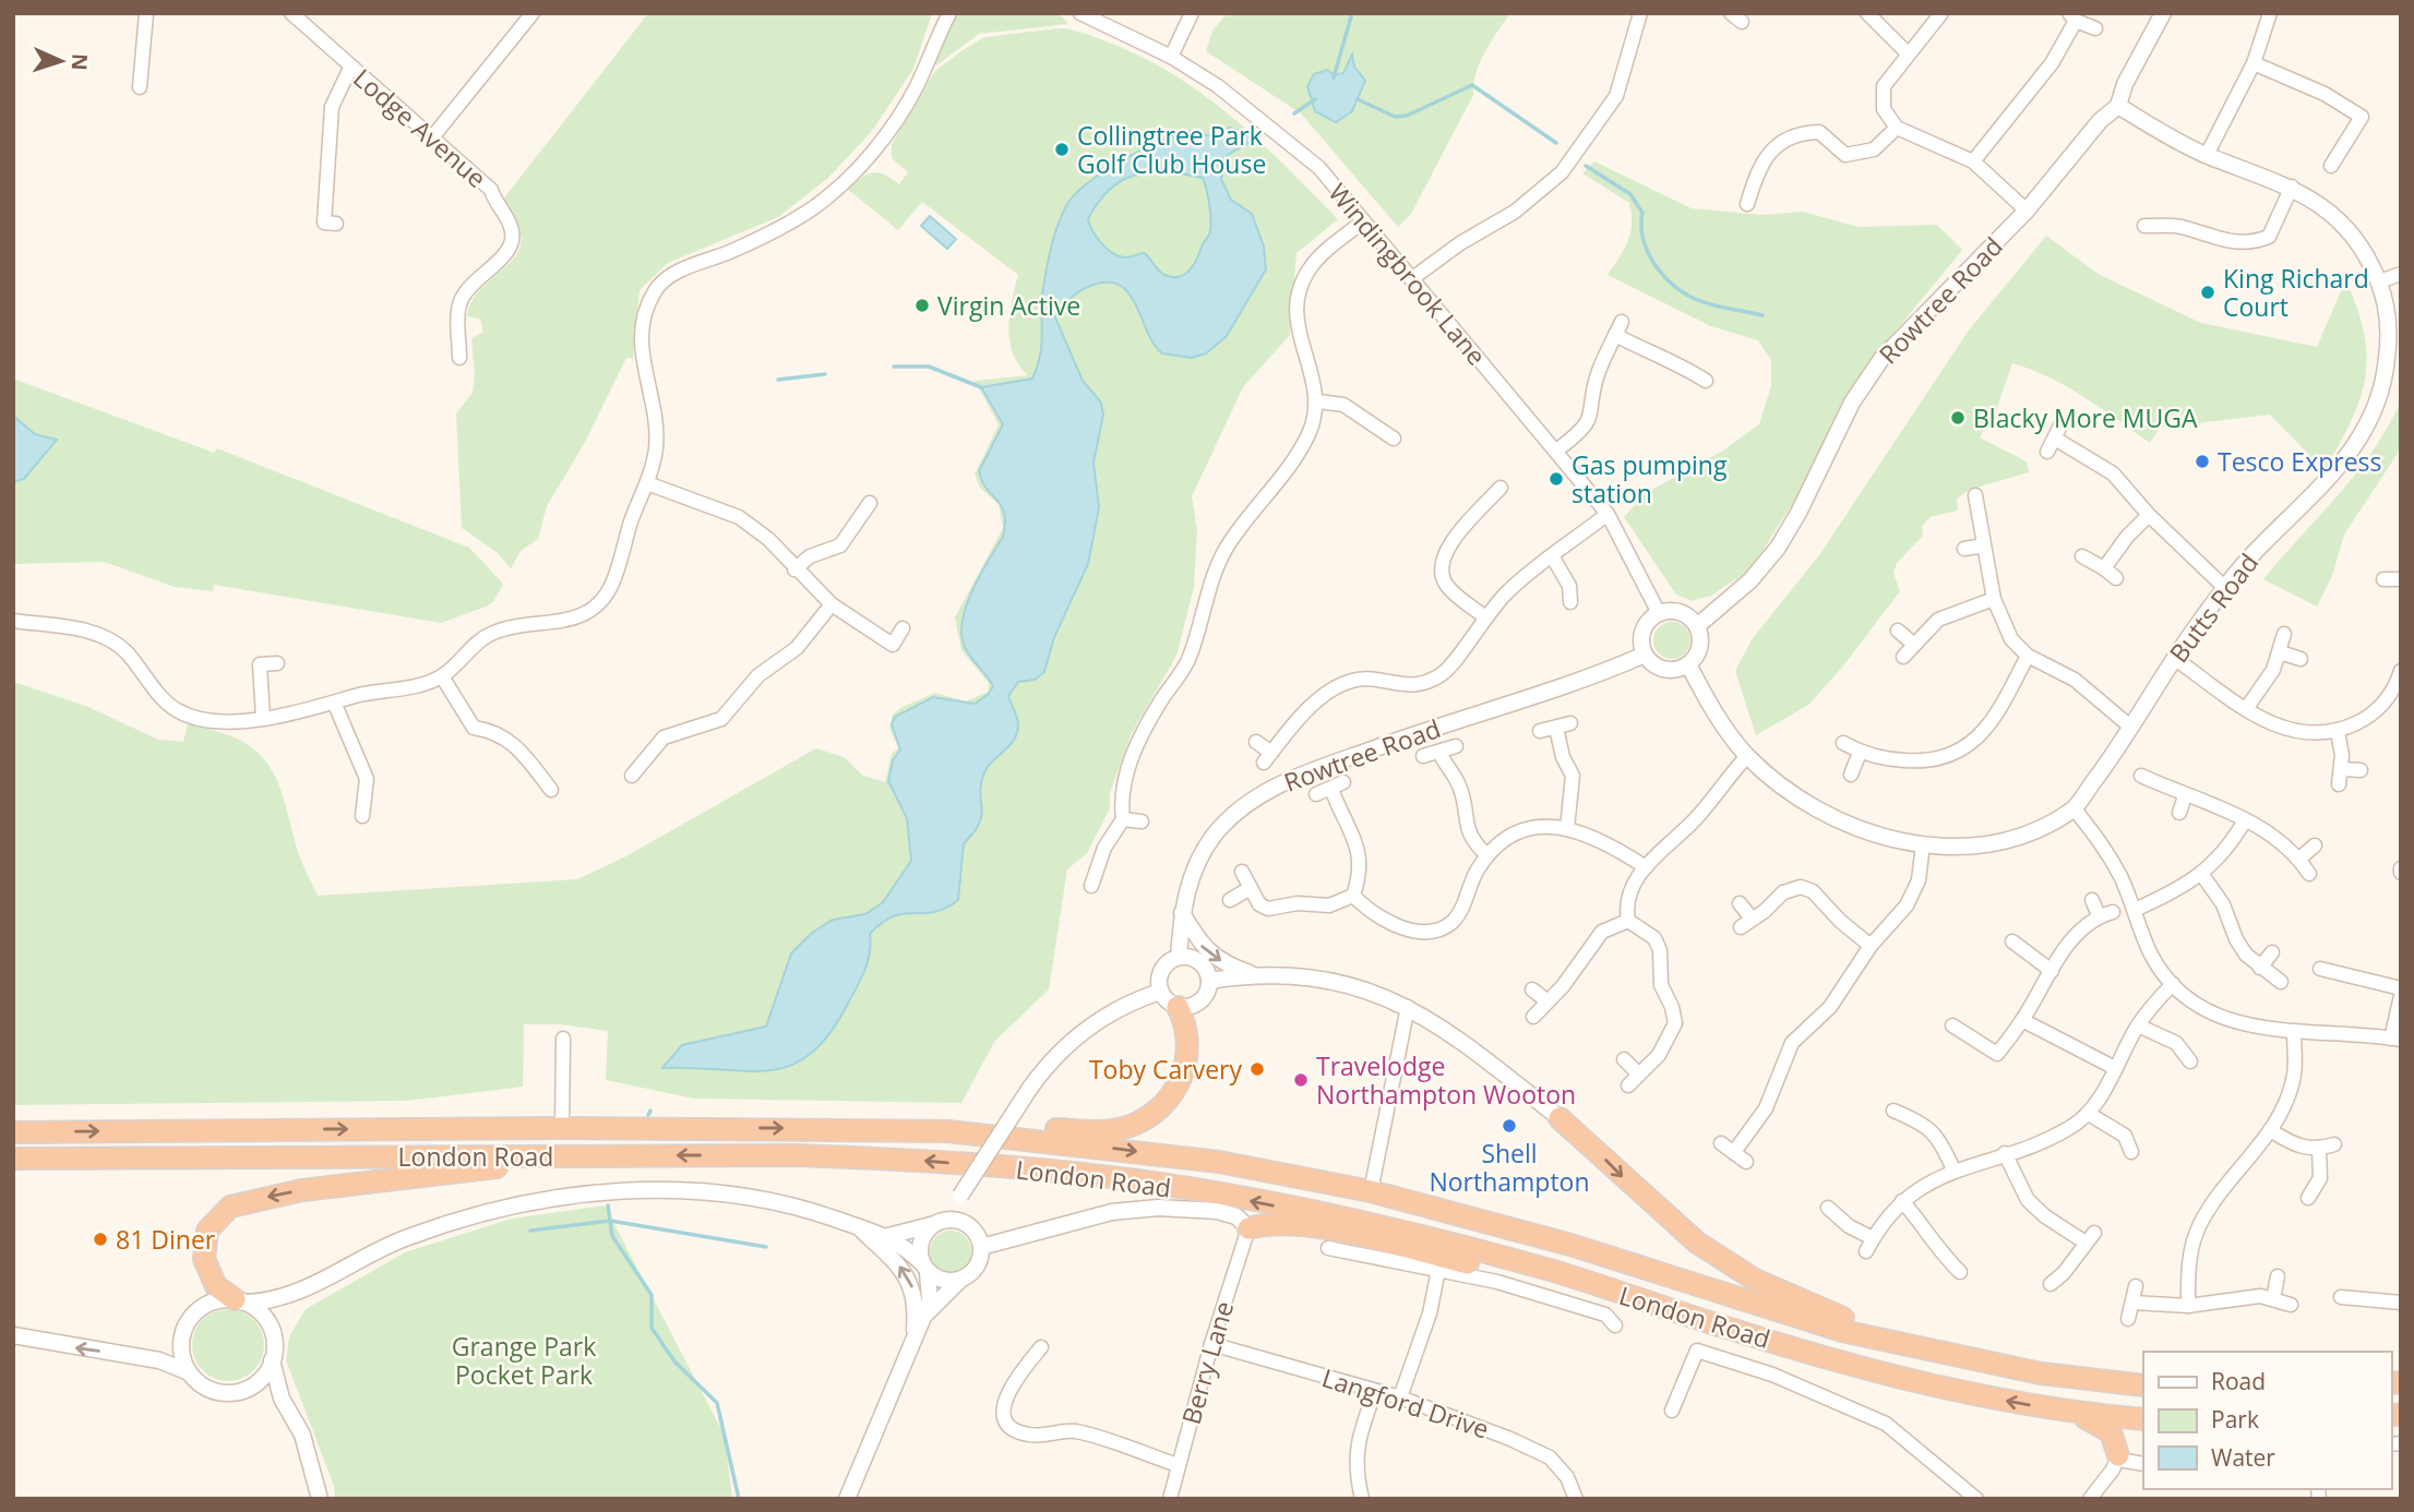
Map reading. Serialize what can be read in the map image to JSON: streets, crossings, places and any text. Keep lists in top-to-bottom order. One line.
{"streets":{"highway":["London Road"],"street":["Lodge Avenue","Windingbrook Lane","Rowtree Road","Butts Road","Berry Lane","Langford Drive"]},"crossings":[["Windingbrook Lane","Rowtree Road"],["Rowtree Road","Butts Road"],["Berry Lane","Langford Drive"]],"parks":["Grange Park Pocket Park"],"places":["Collingtree Park Golf Club House","King Richard Court","Virgin Active","Blacky More MUGA","Tesco Express","Gas pumping station","Toby Carvery","Travelodge Northampton Wooton","Shell Northampton","81 Diner"],"legend":["Road","Park","Water"],"north":"right"}
